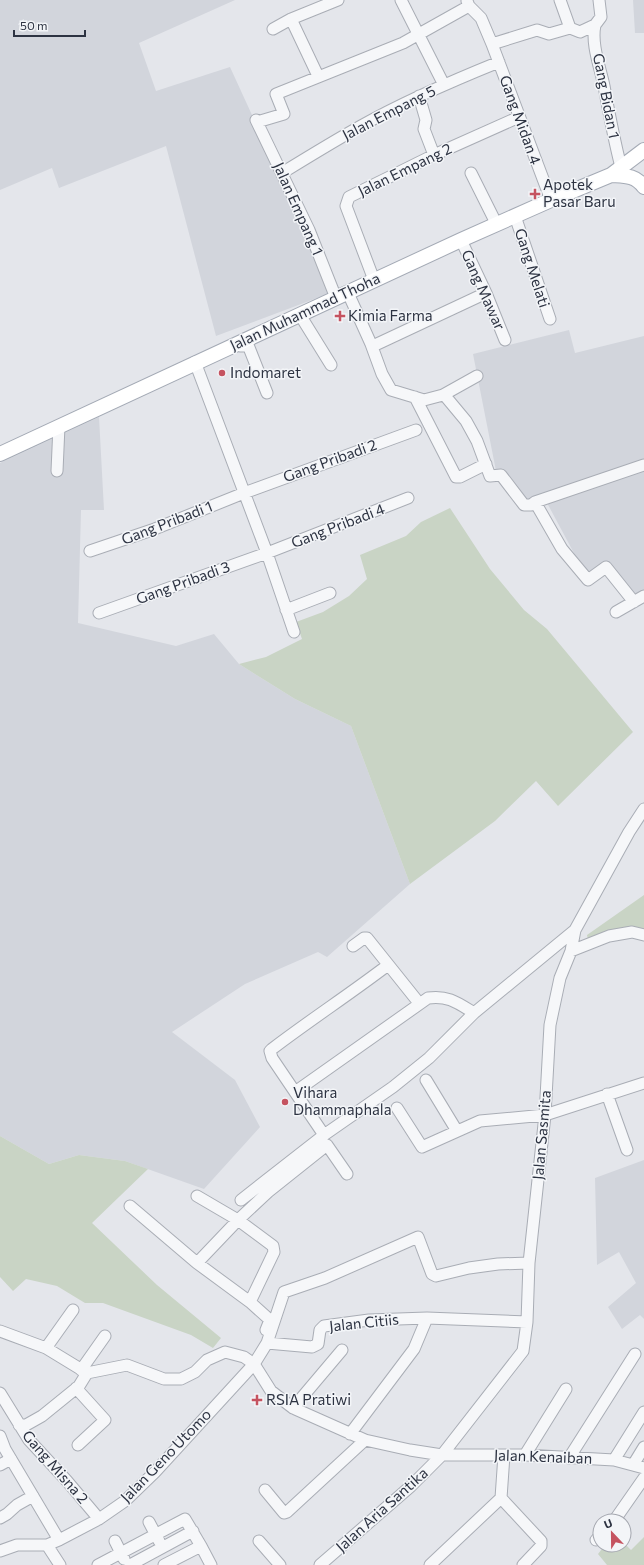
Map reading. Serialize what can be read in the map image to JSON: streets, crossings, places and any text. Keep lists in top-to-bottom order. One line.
{"streets":{"main road":["Jalan Muhammad Thoha"],"street":["Gang Bidan 1","Jalan Empang 5","Gang Midan 4","Jalan Empang 2","Jalan Empang 1","Gang Melati","Gang Mawar","Gang Pribadi 2","Gang Pribadi 1","Gang Pribadi 4","Gang Pribadi 3","Jalan Sasmita","Jalan Citiis","Jalan Geno Utomo","Jalan Kenaiban","Gang Misna 2","Jalan Aria Santika"]},"crossings":[["Gang Bidan 1","Jalan Muhammad Thoha"],["Jalan Empang 5","Gang Midan 4"],["Jalan Empang 5","Jalan Empang 1"],["Gang Midan 4","Jalan Empang 2"],["Gang Midan 4","Jalan Muhammad Thoha"],["Jalan Empang 2","Jalan Muhammad Thoha"],["Jalan Empang 1","Jalan Muhammad Thoha"],["Gang Melati","Jalan Muhammad Thoha"],["Gang Mawar","Jalan Muhammad Thoha"],["Gang Pribadi 2","Gang Pribadi 1"],["Gang Pribadi 4","Gang Pribadi 3"],["Jalan Sasmita","Jalan Citiis"],["Jalan Sasmita","Jalan Geno Utomo"],["Jalan Sasmita","Jalan Kenaiban"],["Jalan Sasmita","Jalan Aria Santika"],["Jalan Citiis","Jalan Geno Utomo"],["Jalan Citiis","Jalan Kenaiban"],["Jalan Geno Utomo","Jalan Kenaiban"],["Jalan Geno Utomo","Gang Misna 2"],["Jalan Kenaiban","Jalan Aria Santika"]],"places":{"health":["Apotek Pasar Baru","Kimia Farma","RSIA Pratiwi"],"other":["Indomaret","Vihara Dhammaphala"]},"scale_bar":"50 m","north":"top"}
